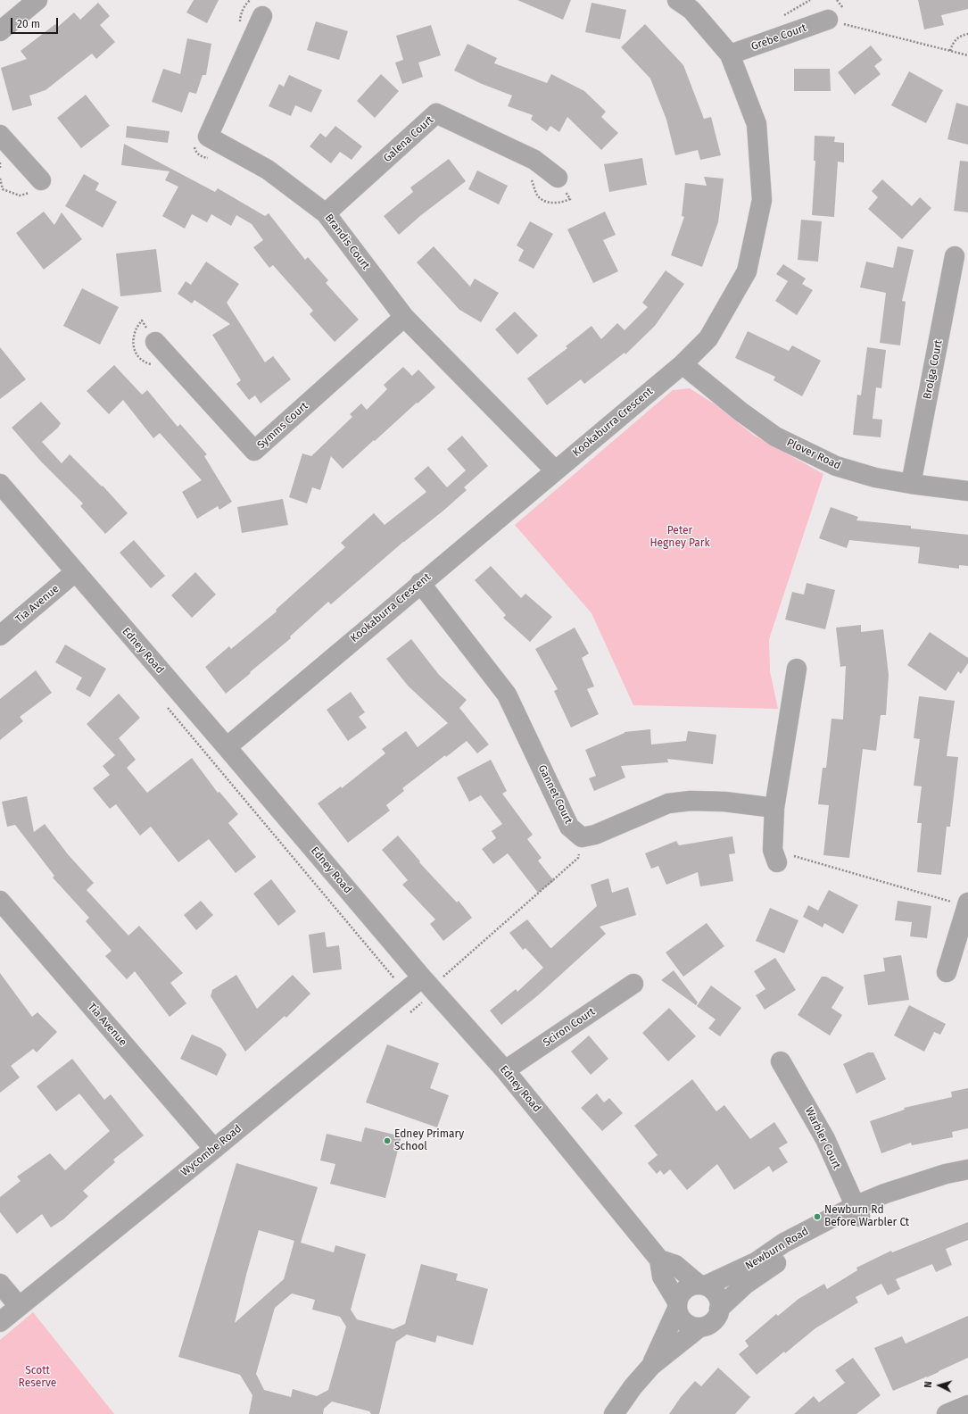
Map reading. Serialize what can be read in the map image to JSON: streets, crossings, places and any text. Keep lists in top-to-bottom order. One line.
{"streets":{"street":["Grebe Court","Galena Court","Brandis Court","Brolga Court","Kookaburra Crescent","Symms Court","Plover Road","Tia Avenue","Edney Road","Gannet Court","Sciron Court","Warbler Court","Wycombe Road","Newburn Road"]},"crossings":[["Grebe Court","Kookaburra Crescent"],["Galena Court","Brandis Court"],["Brandis Court","Kookaburra Crescent"],["Brandis Court","Symms Court"],["Brolga Court","Plover Road"],["Kookaburra Crescent","Plover Road"],["Kookaburra Crescent","Edney Road"],["Kookaburra Crescent","Gannet Court"],["Tia Avenue","Edney Road"],["Tia Avenue","Wycombe Road"],["Edney Road","Sciron Court"],["Edney Road","Wycombe Road"],["Edney Road","Newburn Road"],["Warbler Court","Newburn Road"]],"parks":["Peter Hegney Park","Scott Reserve"],"places":["Edney Primary School","Newburn Rd Before Warbler Ct"],"scale_bar":"20 m","north":"left"}
